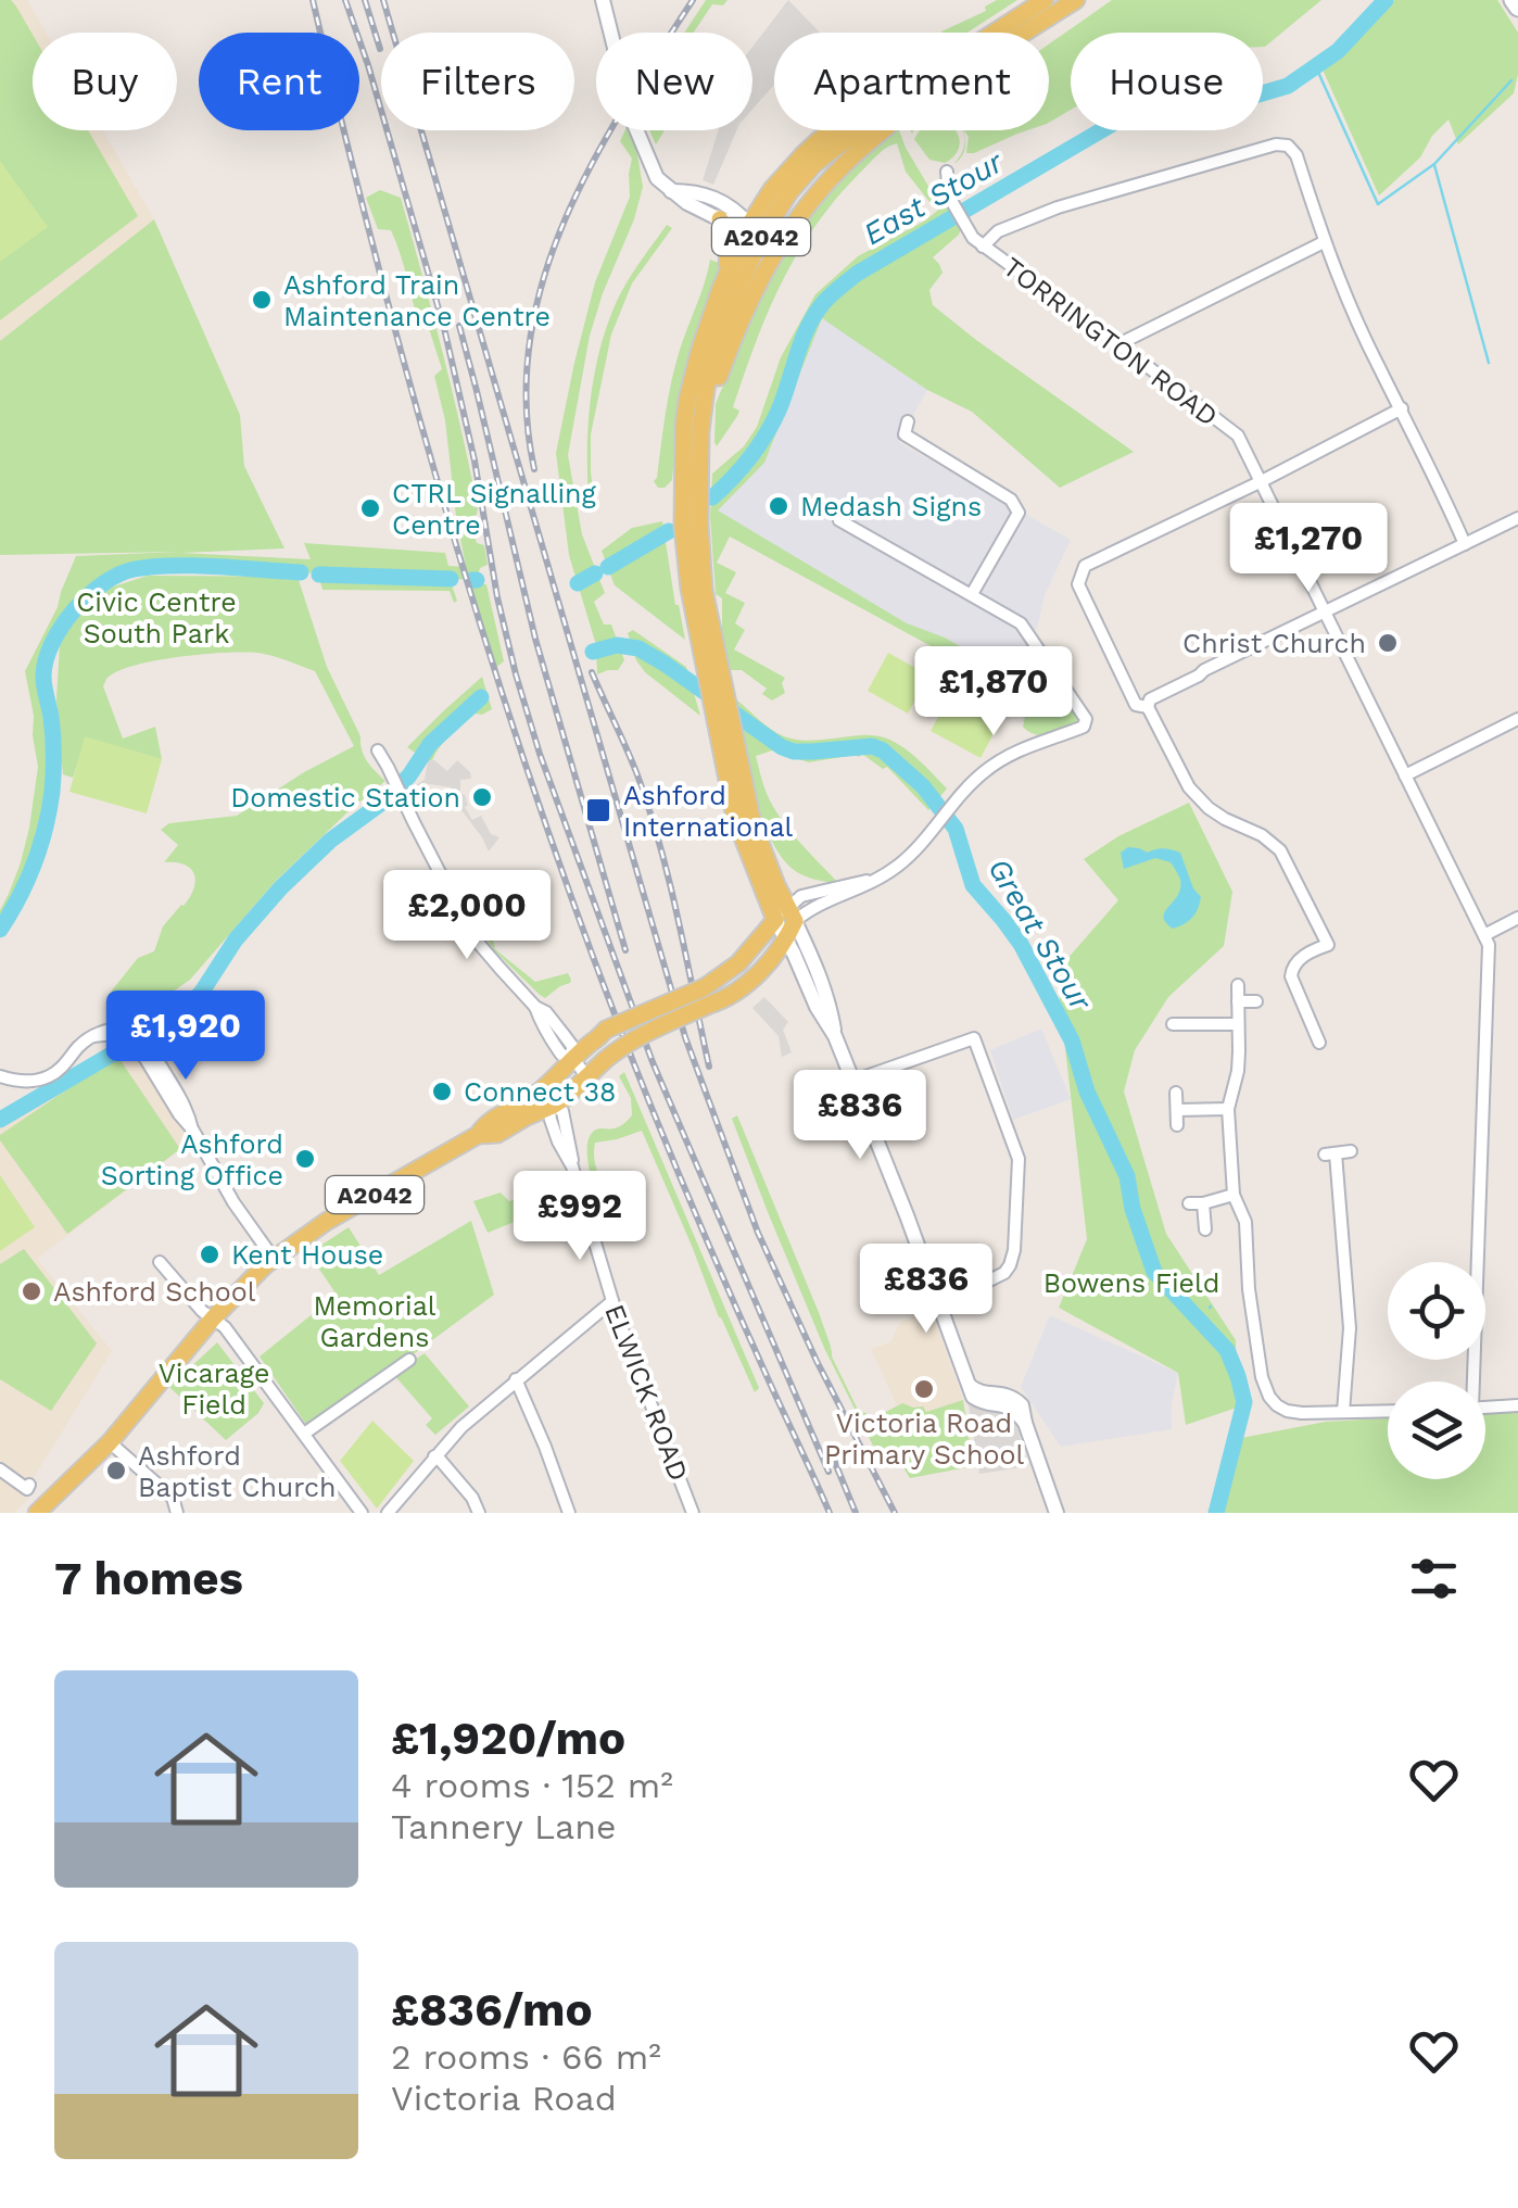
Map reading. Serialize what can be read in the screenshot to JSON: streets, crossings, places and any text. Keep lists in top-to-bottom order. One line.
{"streets":{"main road":["A2042"],"street":["TORRINGTON ROAD","ELWICK ROAD"]},"crossings":[["A2042","ELWICK ROAD"]],"water":["East Stour","Great Stour"],"parks":["Civic Centre South Park","Bowens Field","Memorial Gardens","Vicarage Field"],"places":{"other":["Ashford Train Maintenance Centre","Medash Signs","CTRL Signalling Centre","Christ Church","Domestic Station","Connect 38","Ashford Sorting Office","Kent House","Ashford School","Victoria Road Primary School","Ashford Baptist Church"],"transit":["Ashford International"]},"page":{"chip":["Buy","Rent","Filters","New","Apartment","House"],"price":["£1,270","£1,870","£2,000","£1,920","£836","£992","£836"],"heading":"7 homes","list":[{"name":"£1,920/mo","note":"4 rooms · 152 m² · Tannery Lane"},{"name":"£836/mo","note":"2 rooms · 66 m² · Victoria Road"}]}}
